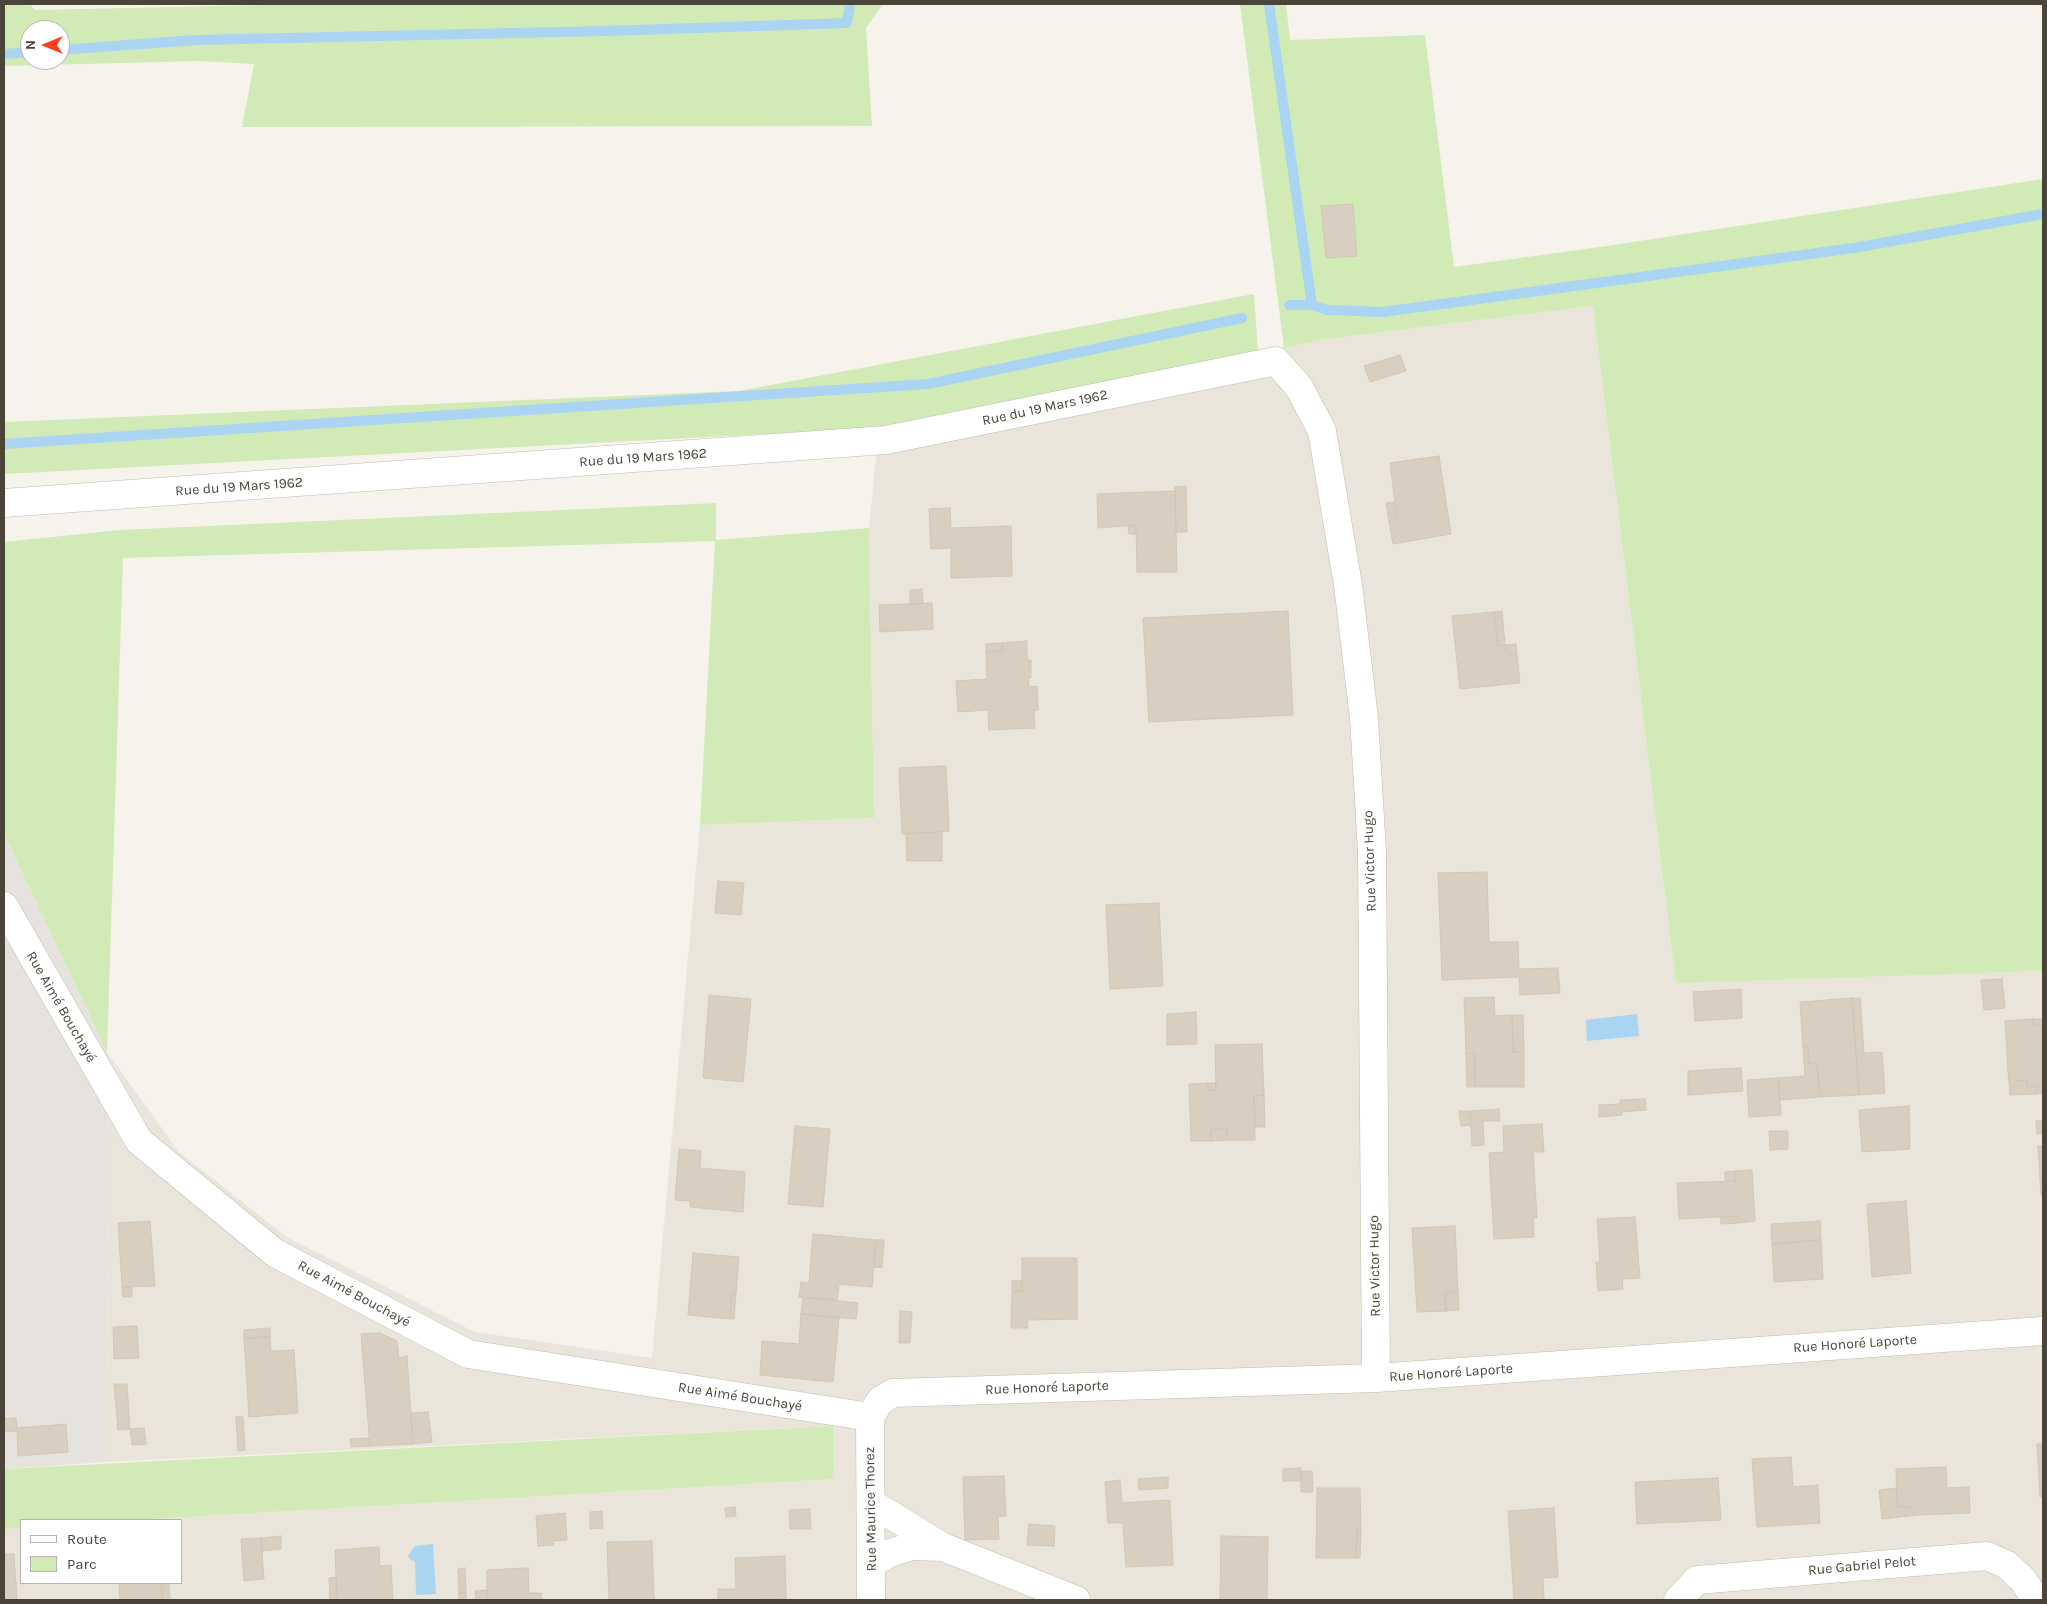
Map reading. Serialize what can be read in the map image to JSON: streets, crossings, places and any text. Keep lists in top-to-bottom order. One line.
{"streets":{"street":["Rue du 19 Mars 1962","Rue Victor Hugo","Rue Aimé Bouchayé","Rue Honoré Laporte","Rue Maurice Thorez","Rue Gabriel Pelot"]},"crossings":[["Rue du 19 Mars 1962","Rue Victor Hugo"],["Rue Victor Hugo","Rue Honoré Laporte"],["Rue Aimé Bouchayé","Rue Honoré Laporte"],["Rue Aimé Bouchayé","Rue Maurice Thorez"],["Rue Honoré Laporte","Rue Maurice Thorez"]],"legend":["Route","Parc"],"north":"left"}
